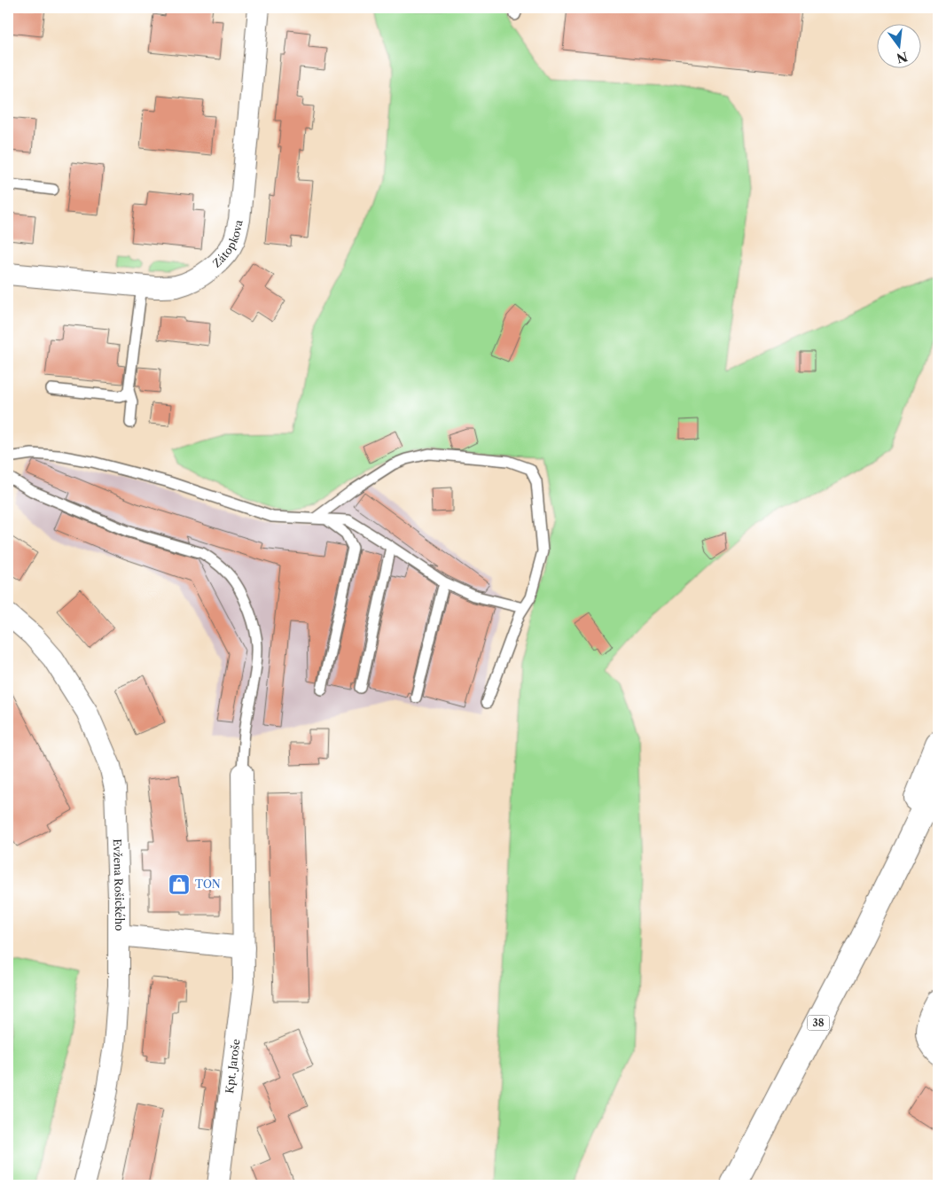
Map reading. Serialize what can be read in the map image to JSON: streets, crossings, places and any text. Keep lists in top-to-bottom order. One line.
{"streets":{"main road":["38"],"street":["Zátopkova","Evžena Rošického","Kpt. Jaroše"]},"places":{"shop":["TON"]},"north":"bottom"}
